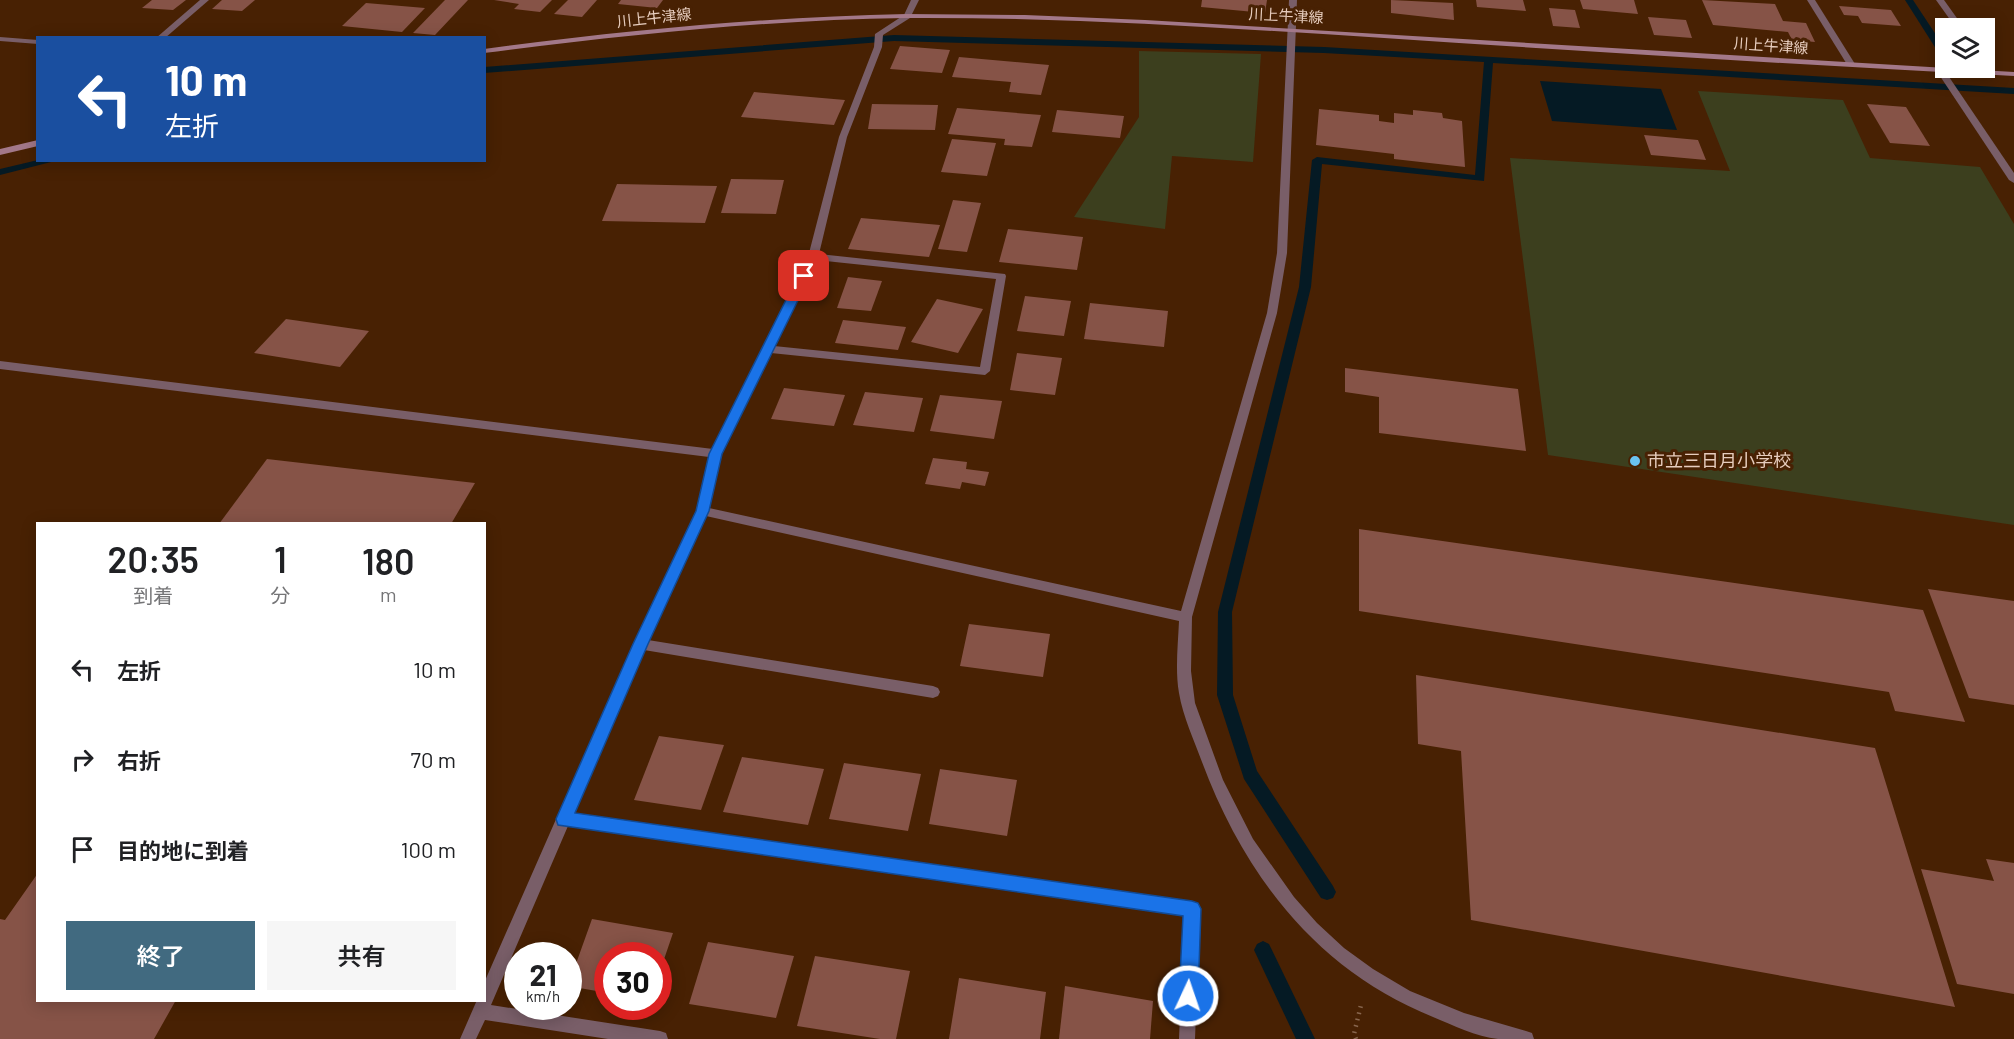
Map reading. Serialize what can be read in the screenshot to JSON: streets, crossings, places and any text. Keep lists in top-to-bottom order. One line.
{"streets":{"main road":["川上牛津線"]},"places":["市立三日月小学校"],"page":{"turn":["10 m","左折"],"eta":["20:35","到着","1","分","180","m"],"list":[{"name":"左折","value":"10 m"},{"name":"右折","value":"70 m"},{"name":"目的地に到着","value":"100 m"}],"buttons":["終了","共有"],"speed":"21 km/h","limit":"30"}}
